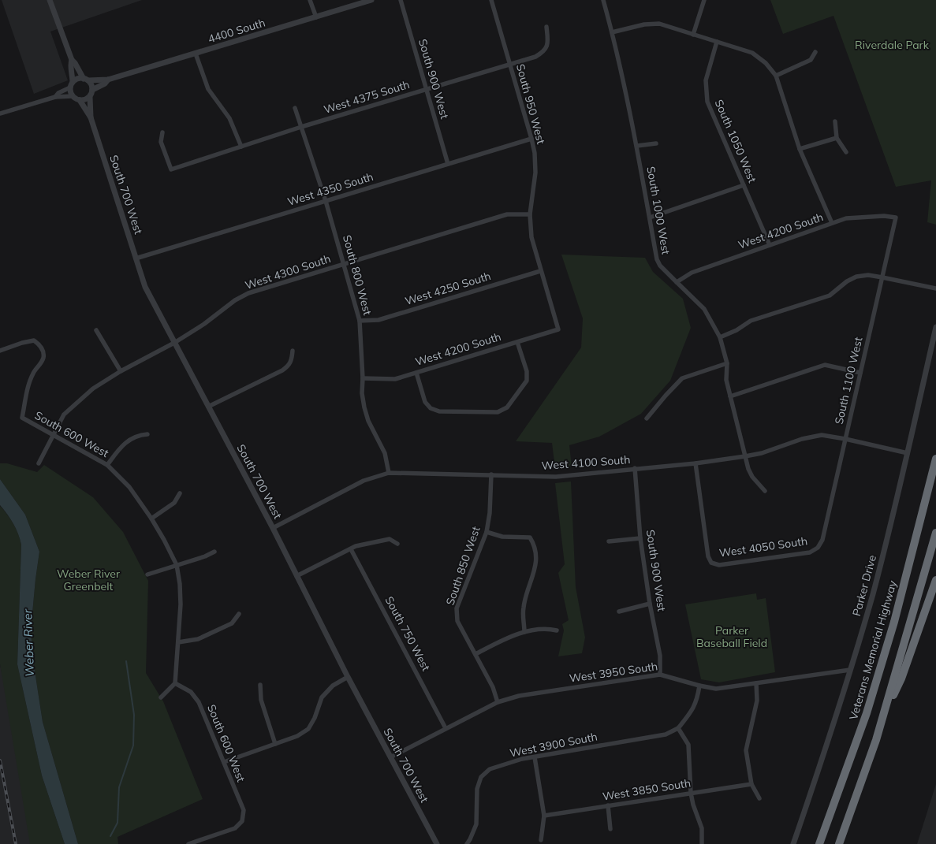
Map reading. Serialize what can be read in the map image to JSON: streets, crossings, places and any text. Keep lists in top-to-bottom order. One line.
{"streets":{"highway":["Veterans Memorial Highway"],"street":["4400 South","South 900 West","West 4375 South","South 950 West","South 1050 West","West 4350 South","South 700 West","South 1000 West","West 4200 South","West 4300 South","South 800 West","West 4250 South","South 1100 West","South 600 West","West 4100 South","West 4050 South","South 850 West","Parker Drive","South 750 West","West 3950 South","West 3900 South","West 3850 South"]},"crossings":[["South 900 West","West 4375 South"],["South 900 West","West 4350 South"],["South 900 West","West 4100 South"],["South 900 West","West 3950 South"],["West 4375 South","South 950 West"],["West 4375 South","South 800 West"],["South 950 West","West 4350 South"],["South 950 West","West 4200 South"],["South 950 West","West 4300 South"],["South 950 West","West 4250 South"],["South 1050 West","West 4200 South"],["West 4350 South","South 700 West"],["West 4350 South","South 800 West"],["South 700 West","West 4300 South"],["South 700 West","West 4100 South"],["South 700 West","West 3950 South"],["South 1000 West","West 4200 South"],["South 1000 West","West 4100 South"],["West 4200 South","South 800 West"],["West 4200 South","South 1100 West"],["West 4300 South","South 800 West"],["West 4300 South","South 600 West"],["South 800 West","West 4250 South"],["South 800 West","West 4100 South"],["South 1100 West","West 4100 South"],["South 1100 West","West 4050 South"],["West 4100 South","West 4050 South"],["West 4100 South","South 850 West"],["West 4100 South","Parker Drive"],["South 850 West","West 3950 South"],["Parker Drive","West 3950 South"],["South 750 West","West 3950 South"]],"water":["Weber River"],"parks":["Riverdale Park","Weber River Greenbelt","Parker Baseball Field"]}
